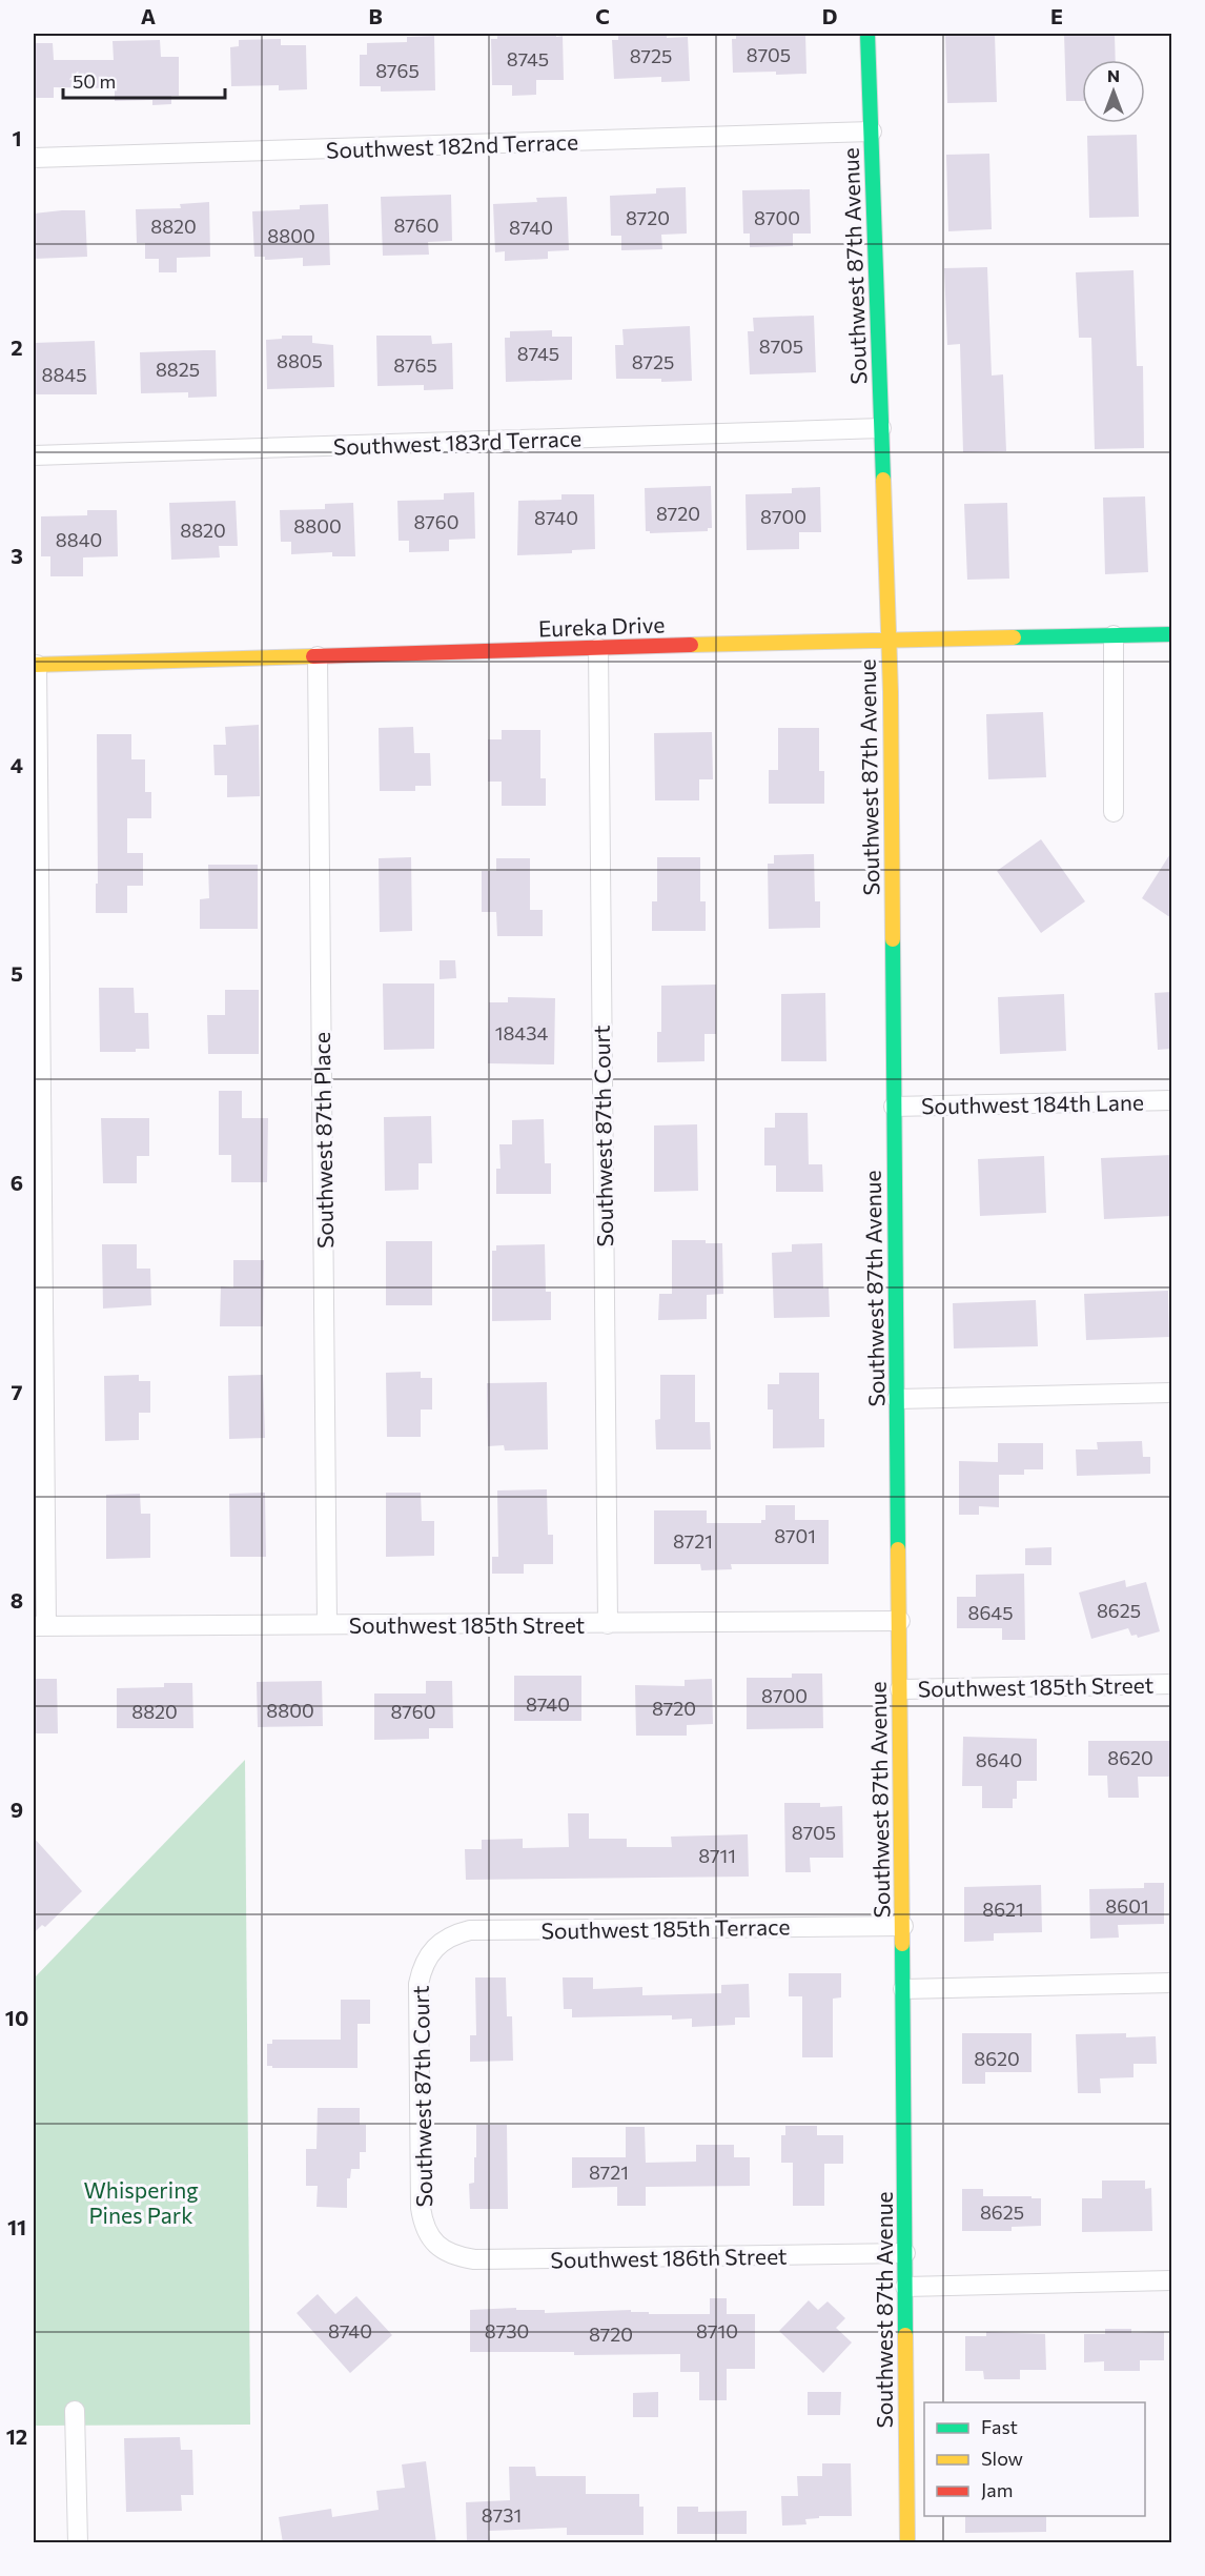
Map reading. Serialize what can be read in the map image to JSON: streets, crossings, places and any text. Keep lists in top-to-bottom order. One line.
{"streets":{"street":["Southwest 182nd Terrace","Southwest 87th Avenue","Southwest 183rd Terrace","Eureka Drive","Southwest 184th Lane","Southwest 87th Court","Southwest 87th Place","Southwest 185th Street","Southwest 185th Terrace","Southwest 186th Street"]},"crossings":[["Southwest 182nd Terrace","Southwest 87th Avenue"],["Southwest 87th Avenue","Southwest 183rd Terrace"],["Southwest 87th Avenue","Eureka Drive"],["Southwest 87th Avenue","Southwest 184th Lane"],["Southwest 87th Avenue","Southwest 185th Street"],["Southwest 87th Avenue","Southwest 185th Terrace"],["Southwest 87th Avenue","Southwest 186th Street"],["Eureka Drive","Southwest 87th Court"],["Eureka Drive","Southwest 87th Place"],["Southwest 87th Court","Southwest 185th Street"],["Southwest 87th Court","Southwest 185th Terrace"],["Southwest 87th Court","Southwest 186th Street"],["Southwest 87th Place","Southwest 185th Street"]],"parks":["Whispering Pines Park"],"house_numbers":["8705","8725","8745","8765","8720","8700","8760","8820","8740","8800","8705","8745","8805","8725","8765","8825","8845","8720","8700","8740","8760","8800","8820","8840","18434","8701","8721","8625","8645","8700","8740","8720","8800","8820","8760","8620","8640","8705","8711","8601","8621","8620","8721","8625","8740","8730","8710","8720","8731"],"legend":["Fast","Slow","Jam"],"scale_bar":"50 m","north":"top","grid":{"columns":["A","B","C","D","E"],"rows":["1","2","3","4","5","6","7","8","9","10","11","12"]}}
